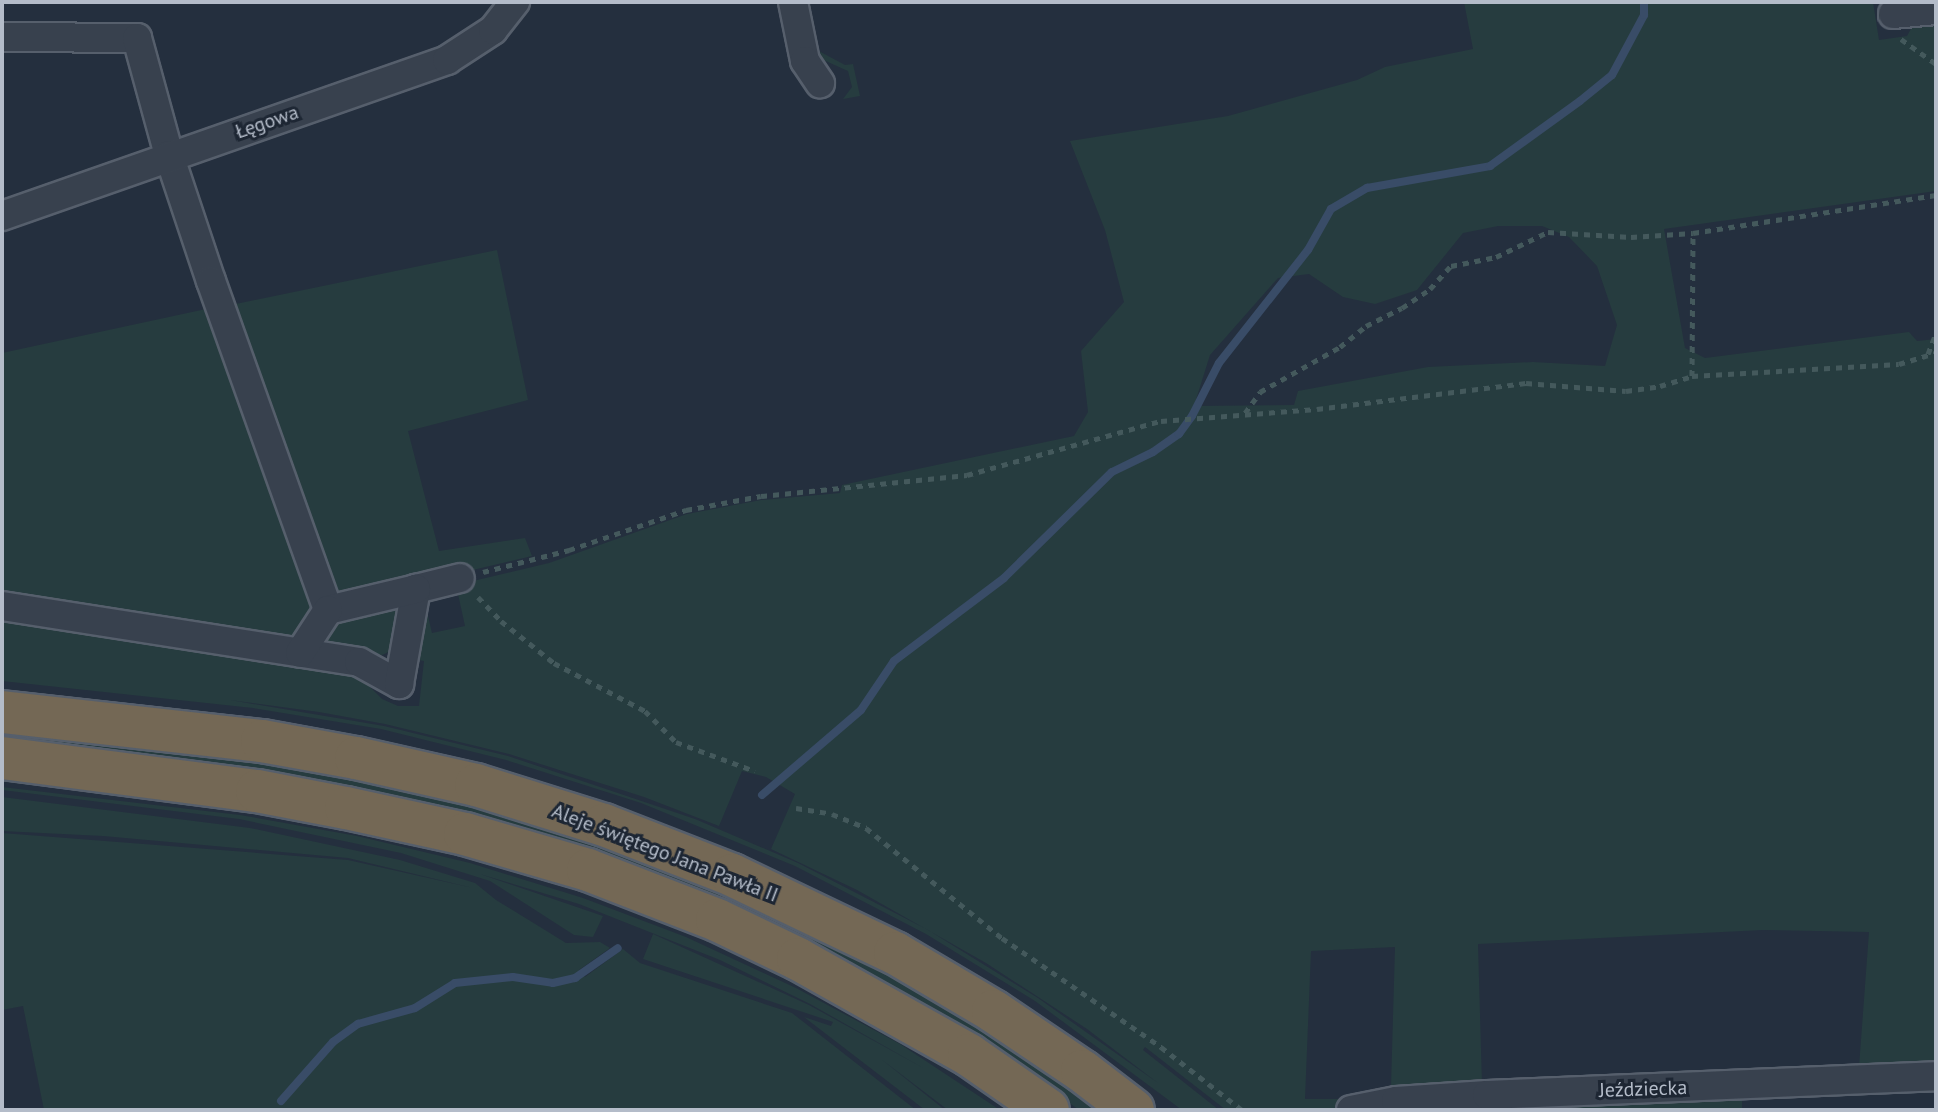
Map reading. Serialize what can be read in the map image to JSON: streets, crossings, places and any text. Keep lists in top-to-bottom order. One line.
{"streets":{"highway":["Aleje świętego Jana Pawła II"],"street":["Łęgowa","Jeździecka"]}}
